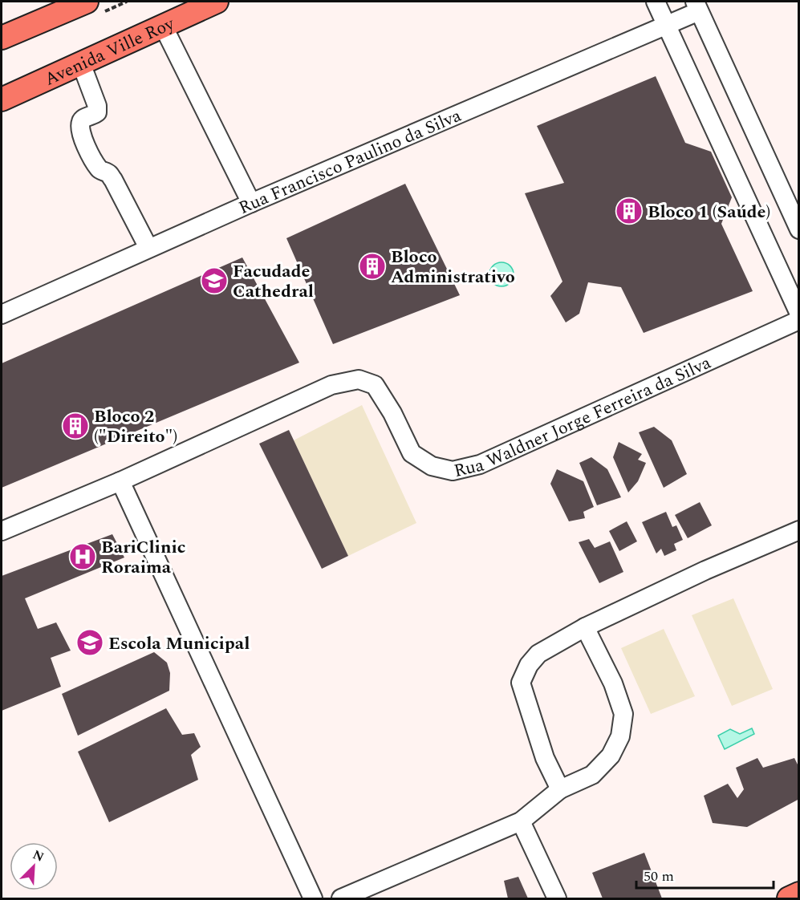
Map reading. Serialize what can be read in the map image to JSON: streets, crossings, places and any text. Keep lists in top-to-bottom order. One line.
{"streets":{"main road":["Avenida Ville Roy"],"street":["Rua Francisco Paulino da Silva","Rua Waldner Jorge Ferreira da Silva"]},"places":{"building":["Bloco 1 (Saúde)","Bloco Administrativo","Bloco 2 (\"Direito\")"],"school or university":["Facudade Cathedral","Escola Municipal"],"hospital":["BariClinic Roraima"]},"scale_bar":"50 m","north":"top right"}
